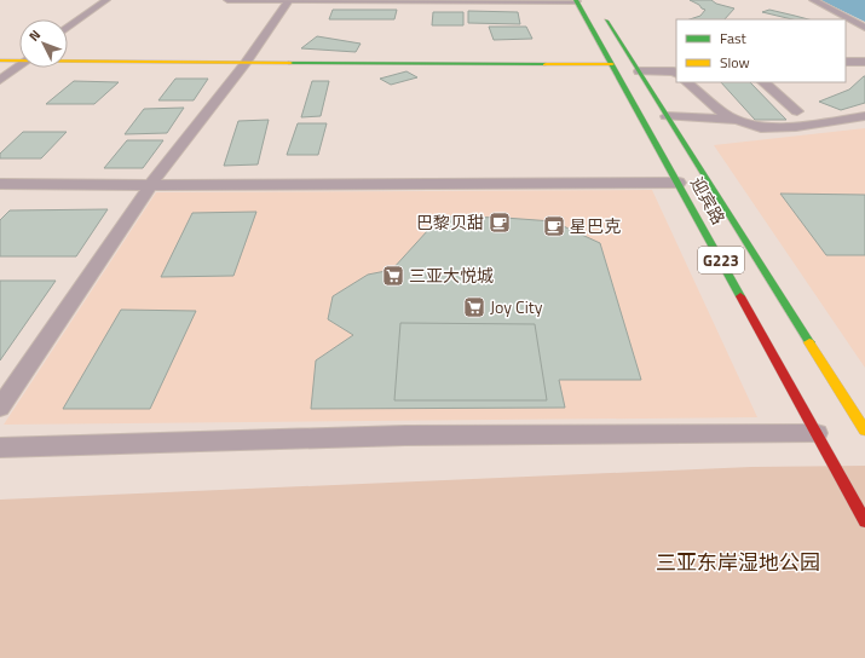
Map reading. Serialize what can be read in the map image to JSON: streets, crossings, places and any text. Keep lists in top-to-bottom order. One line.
{"streets":{"main road":["迎宾路","G223"]},"parks":["三亚东岸湿地公园"],"places":{"cafe":["巴黎贝甜","星巴克"],"supermarket":["三亚大悦城","Joy City"]},"legend":["Fast","Slow"],"north":"top left"}
